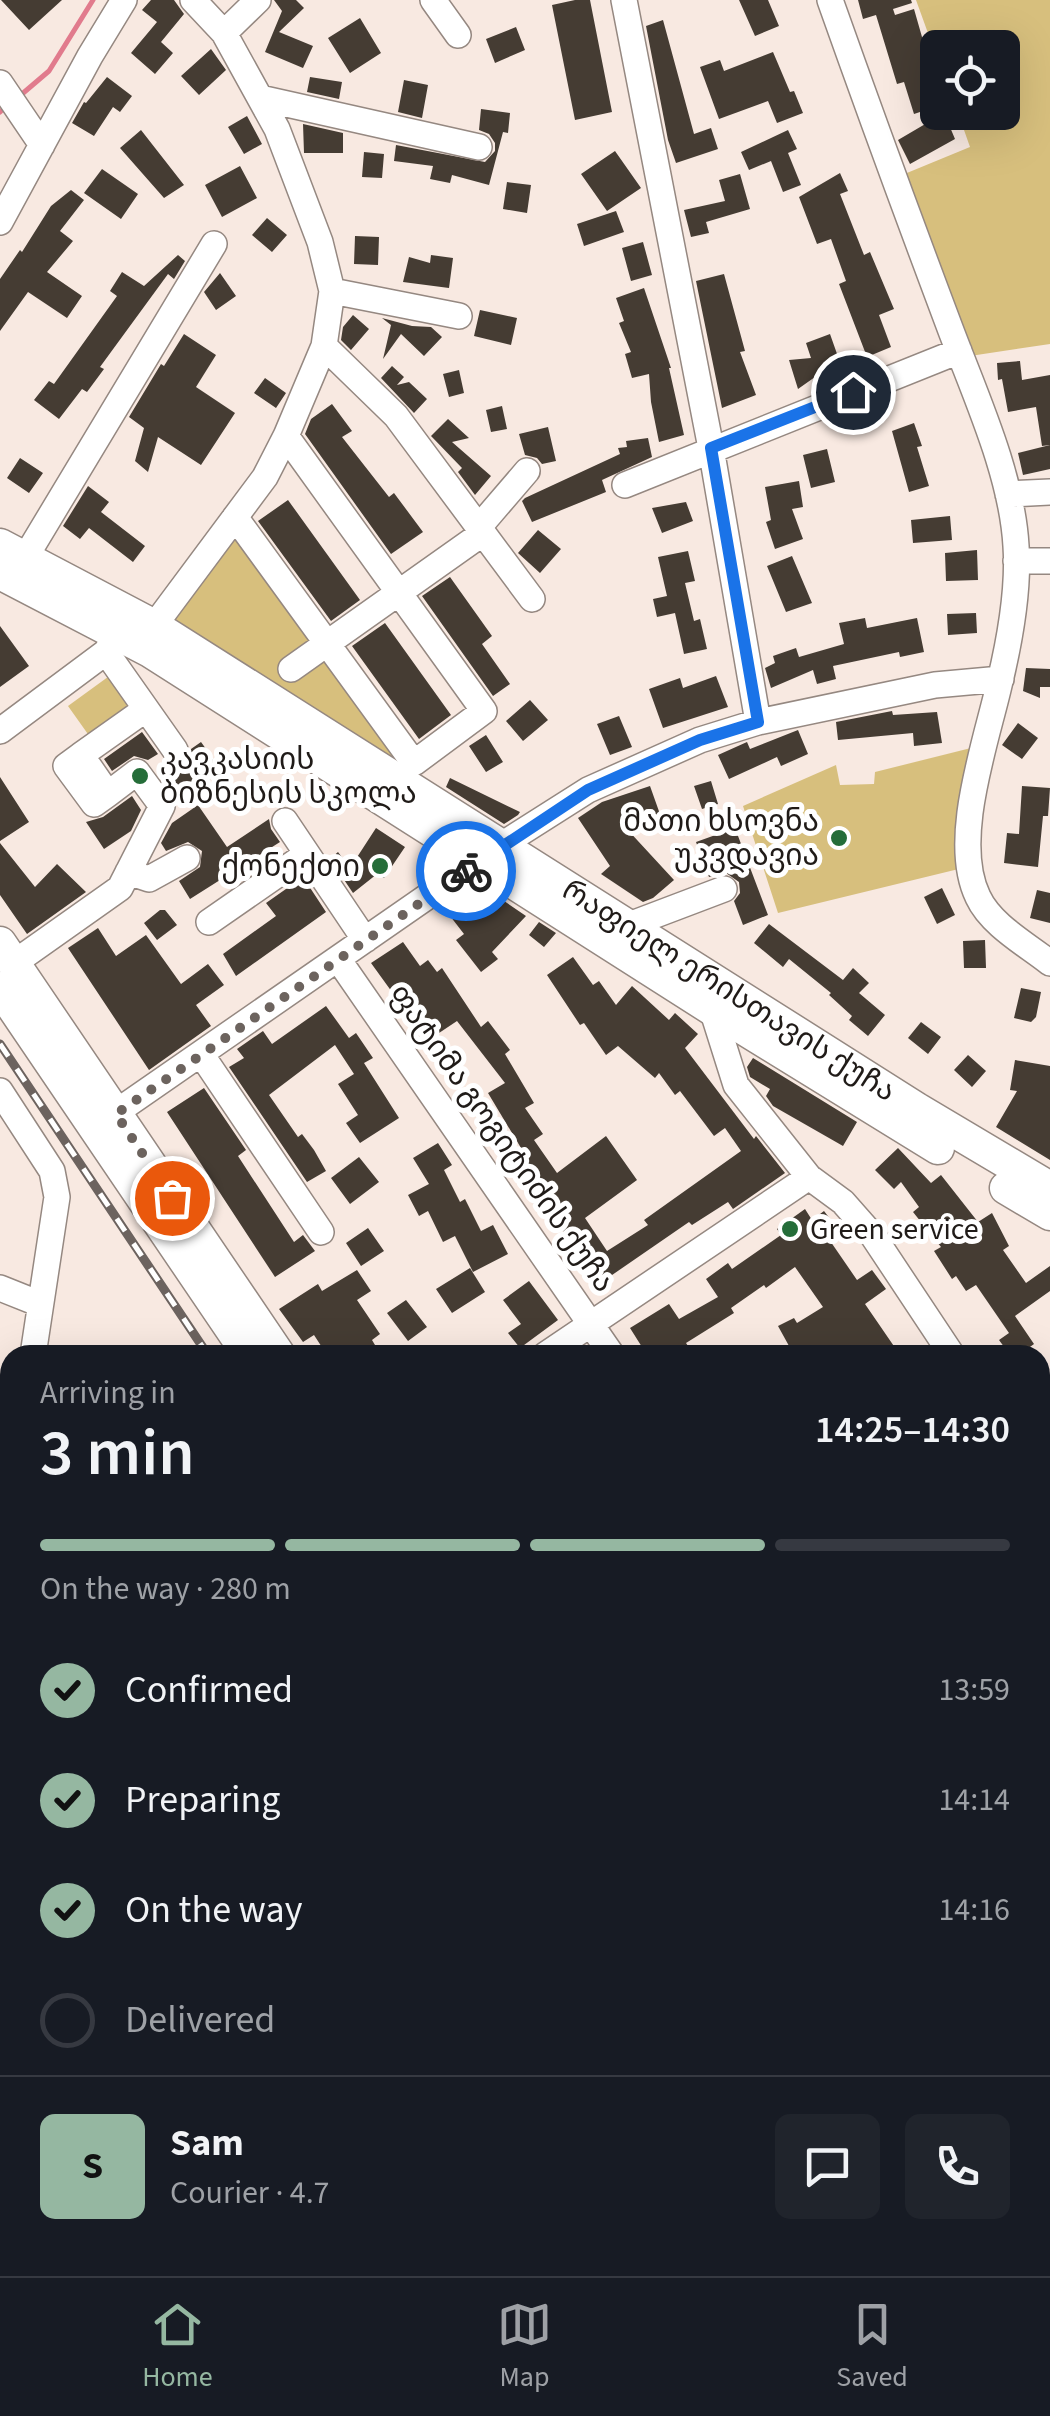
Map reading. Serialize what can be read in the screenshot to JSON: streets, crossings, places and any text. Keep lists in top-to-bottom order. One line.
{"streets":{"main road":["რაფიელ ერისთავის ქუჩა"],"street":["ფატიმა გოგიტიძის ქუჩა"]},"places":["კავკასიის ბიზნესის სკოლა","მათი ხსოვნა უკვდავია","ქონექთი","Green service"],"page":{"heading":["3 min","Arriving in","14:25–14:30"],"panel":["Sam","Courier · 4.7"],"bar":"On the way · 280 m","list":[["Confirmed","13:59"],["Preparing","14:14"],["On the way","14:16"],"Delivered"],"round":"S","tabs":["Home","Map","Saved"]}}
